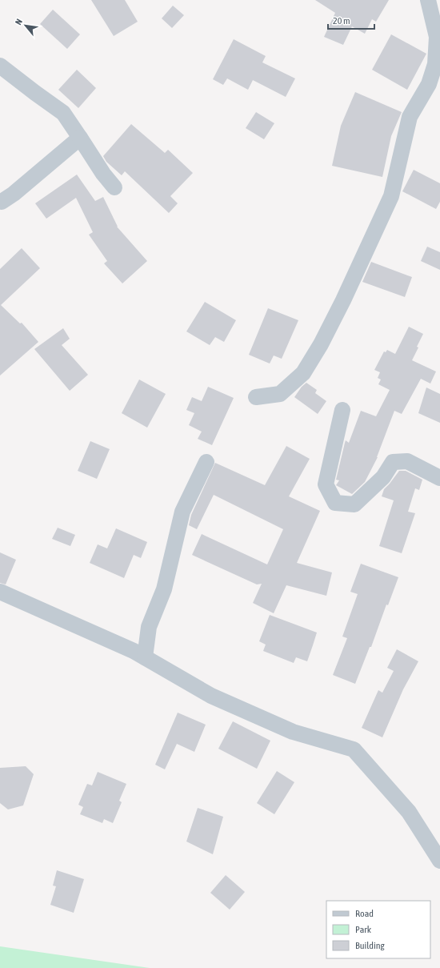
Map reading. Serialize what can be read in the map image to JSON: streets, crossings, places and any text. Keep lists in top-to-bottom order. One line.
{"legend":["Road","Park","Building"],"scale_bar":"20 m","north":"top left"}
